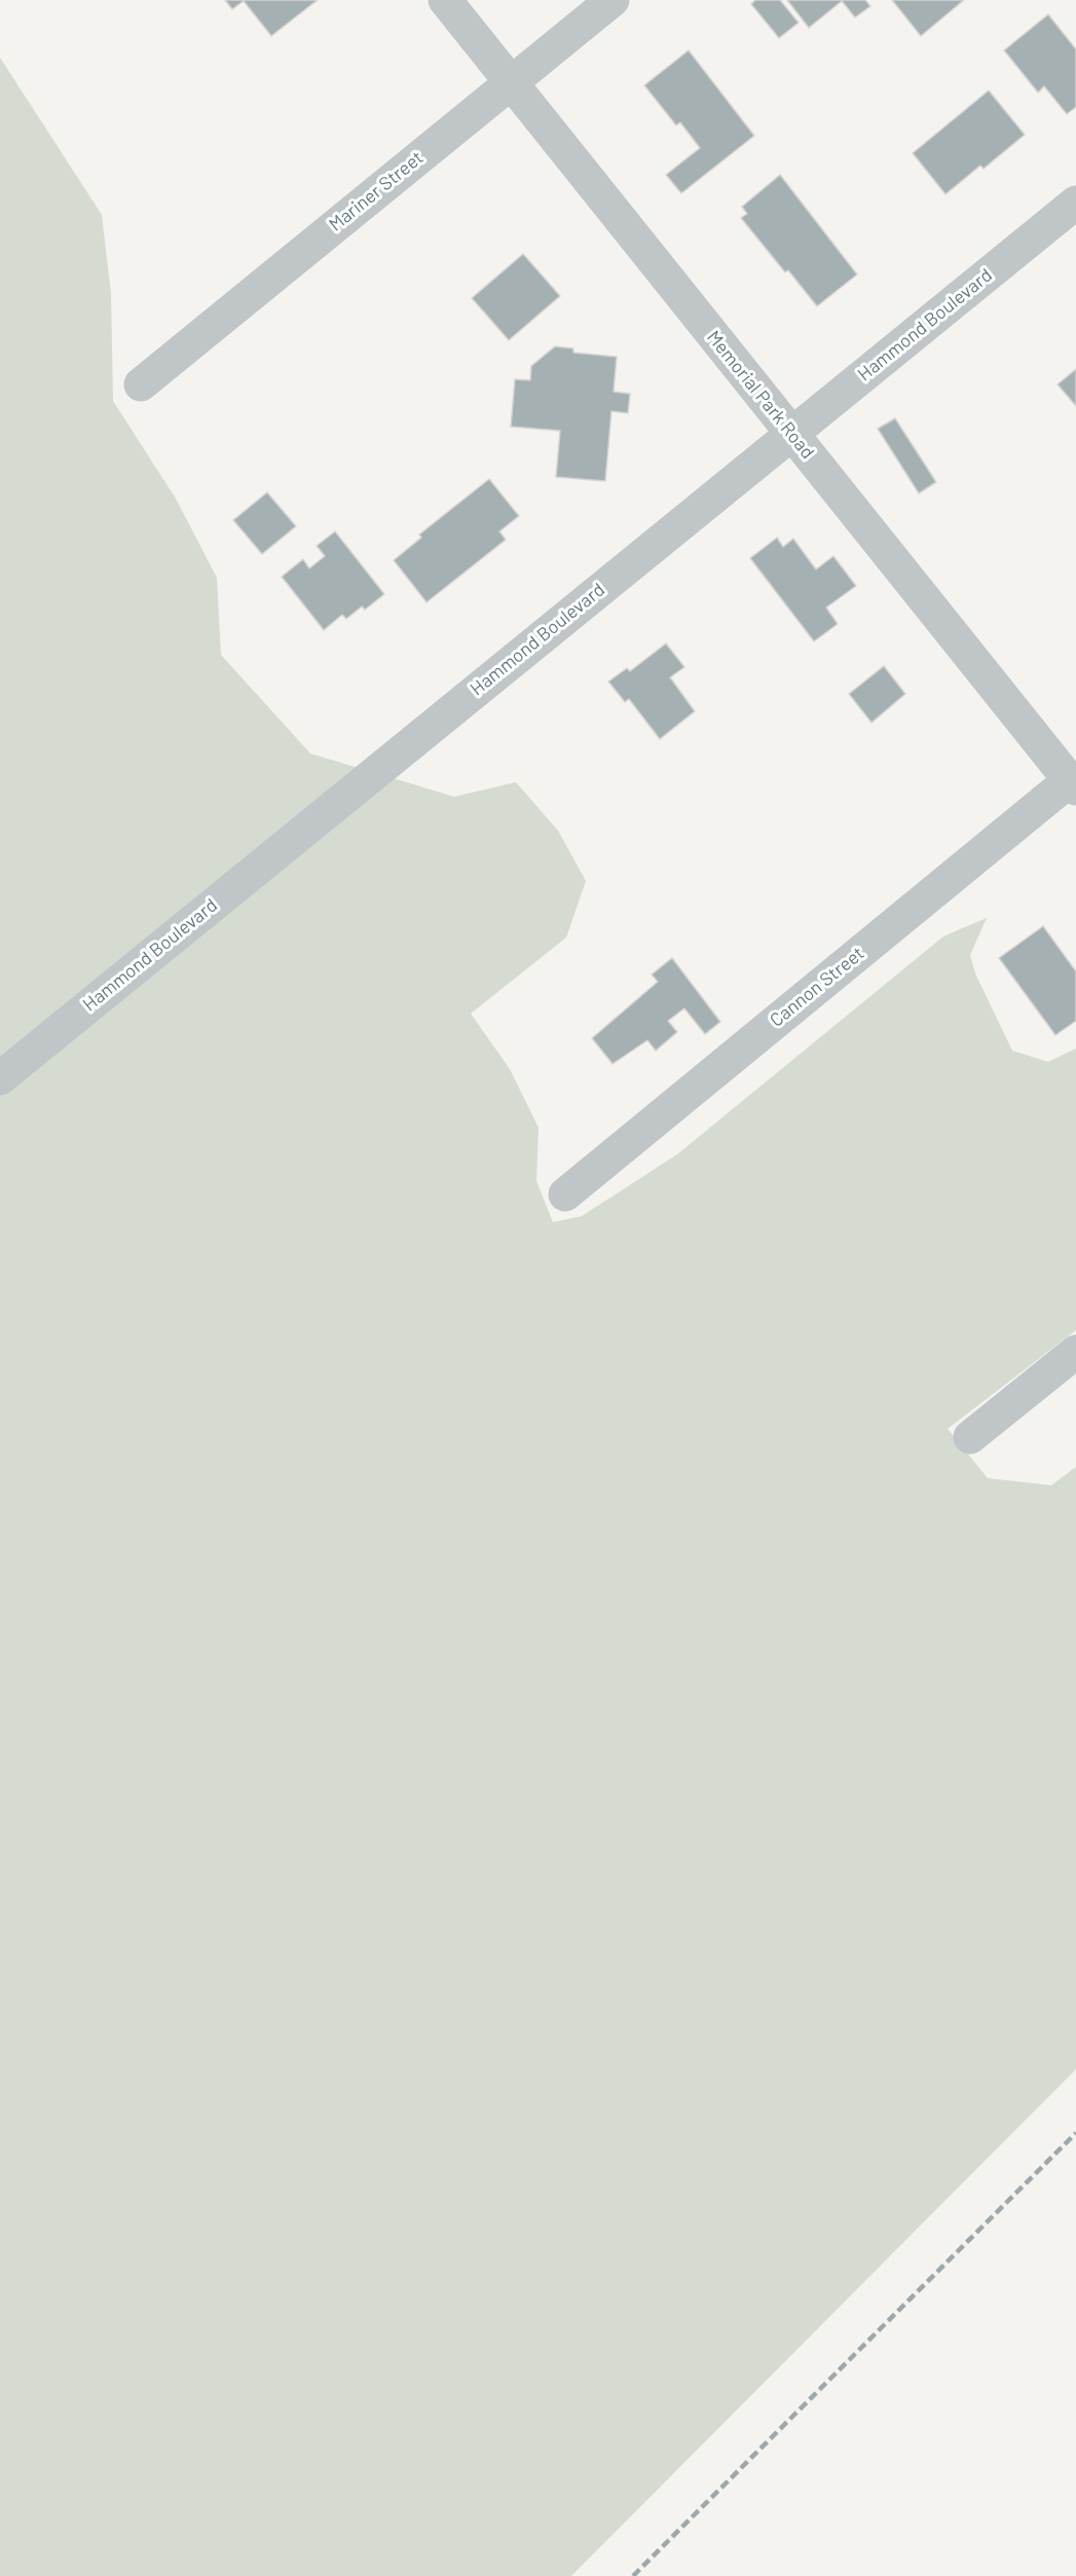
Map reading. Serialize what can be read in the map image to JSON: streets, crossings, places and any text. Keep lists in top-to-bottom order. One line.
{"streets":{"street":["Mariner Street","Hammond Boulevard","Memorial Park Road","Cannon Street"]},"crossings":[["Mariner Street","Memorial Park Road"],["Hammond Boulevard","Memorial Park Road"],["Memorial Park Road","Cannon Street"]]}
